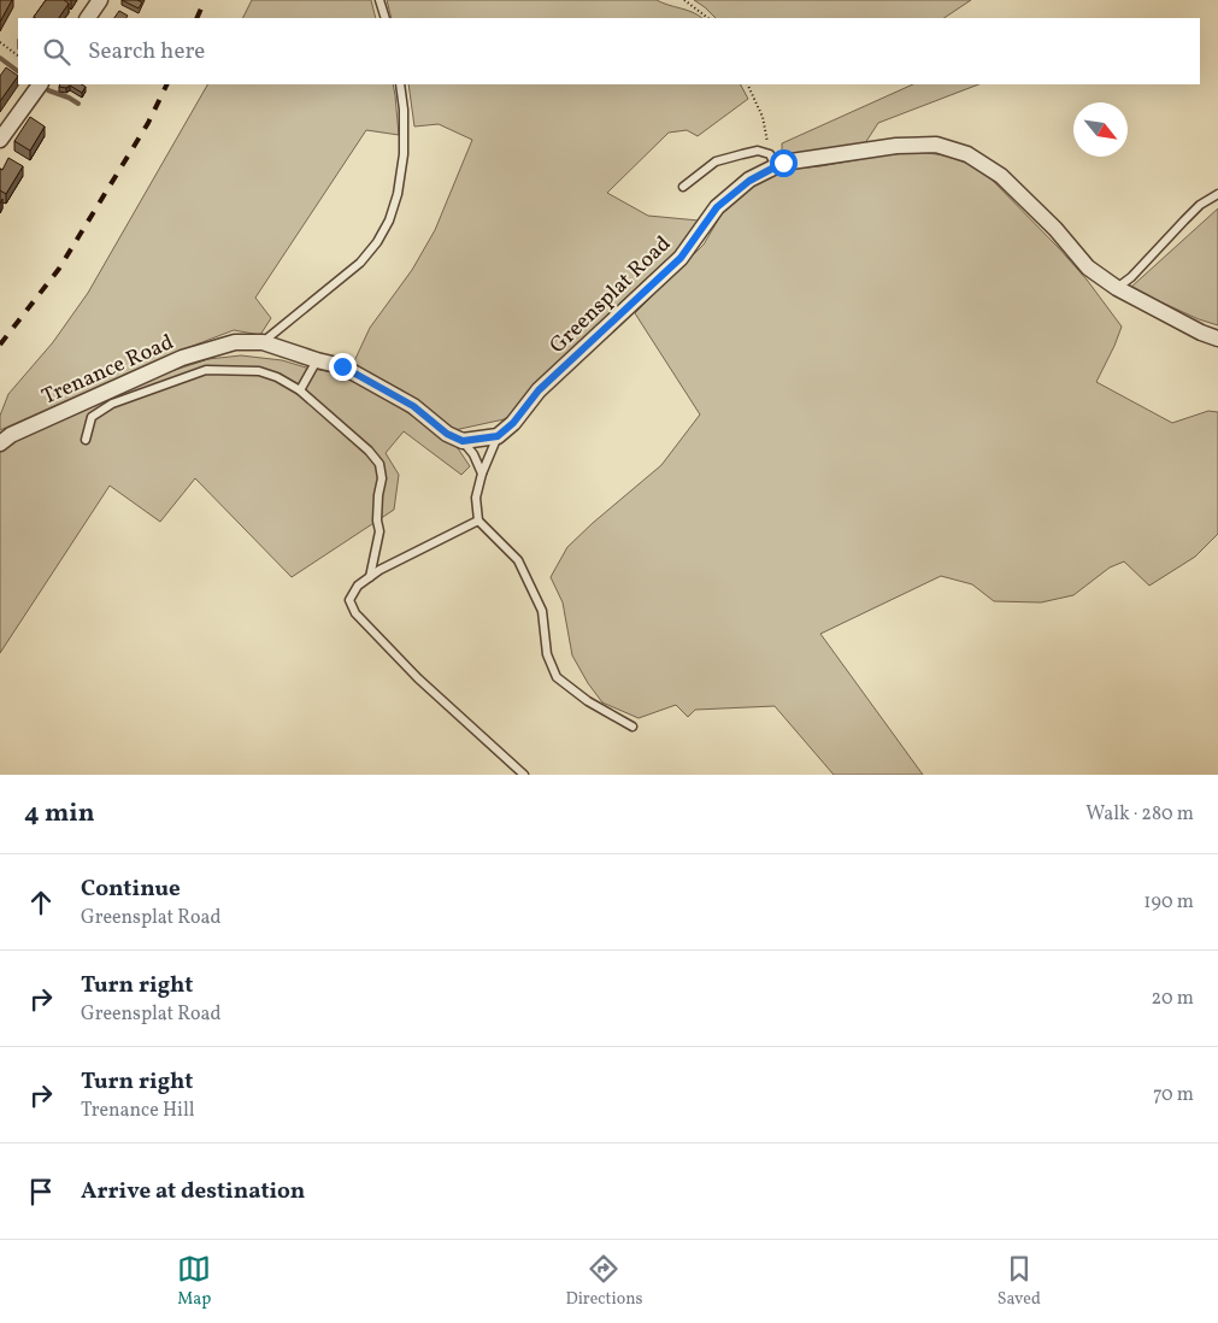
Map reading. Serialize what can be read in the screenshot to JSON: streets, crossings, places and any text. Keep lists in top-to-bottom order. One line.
{"streets":{"street":["Greensplat Road","Trenance Road"]},"north":"bottom right","page":{"search":"Search here","heading":["4 min","Walk · 280 m"],"list":[["Continue","Greensplat Road","190 m"],["Turn right","Greensplat Road","20 m"],["Turn right","Trenance Hill","70 m"],"Arrive at destination"],"nav":["Map","Directions","Saved"]}}
